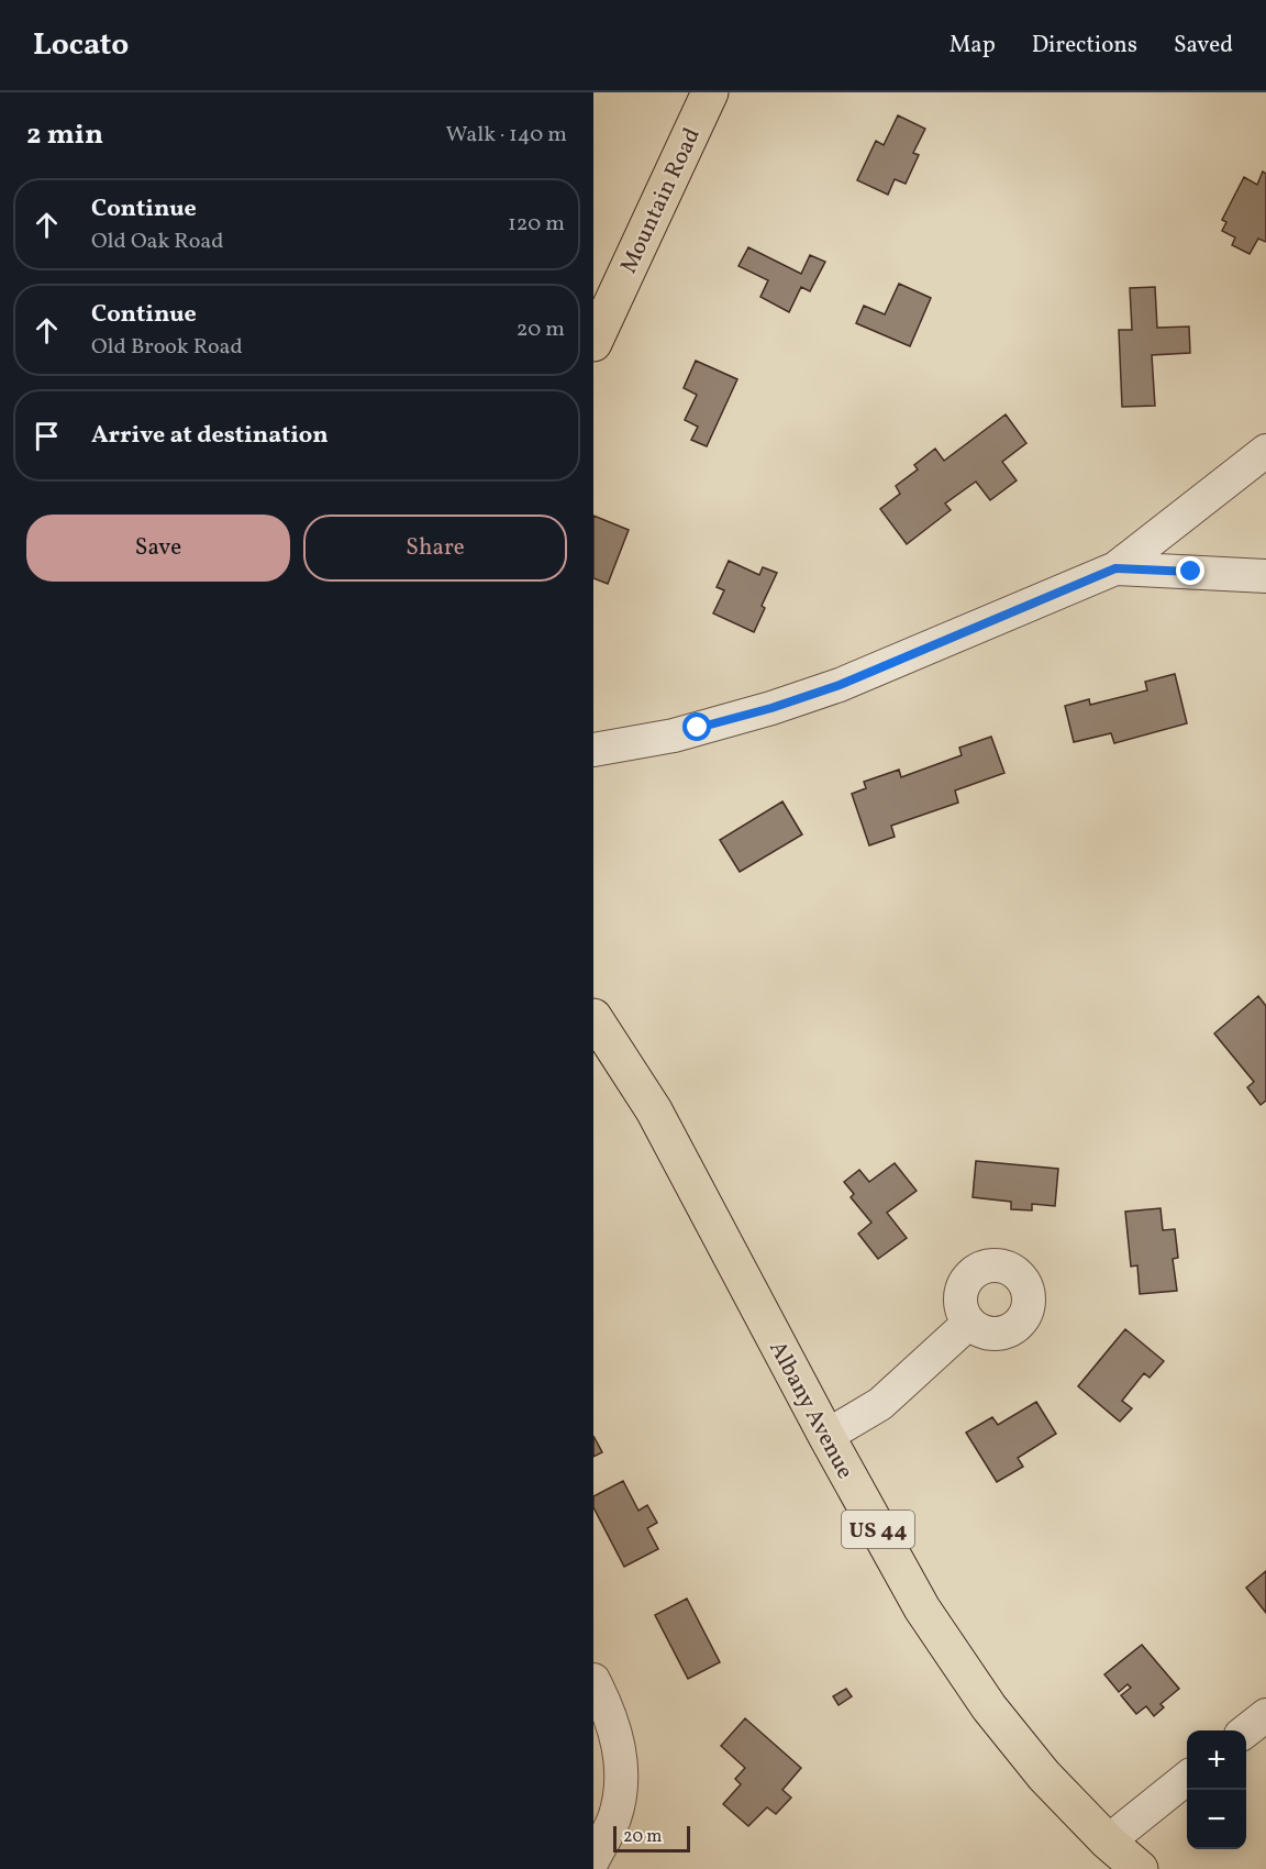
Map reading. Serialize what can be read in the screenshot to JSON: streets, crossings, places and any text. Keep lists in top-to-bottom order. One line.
{"streets":{"main road":["Mountain Road","Albany Avenue","US 44"]},"scale_bar":"20 m","page":{"header":"Locato","nav":["Map","Directions","Saved"],"heading":["2 min","Walk · 140 m"],"list":[["Continue","Old Oak Road","120 m"],["Continue","Old Brook Road","20 m"],"Arrive at destination"],"buttons":["Save","Share"],"map_buttons":["+","−"],"scale":"20 m"}}
